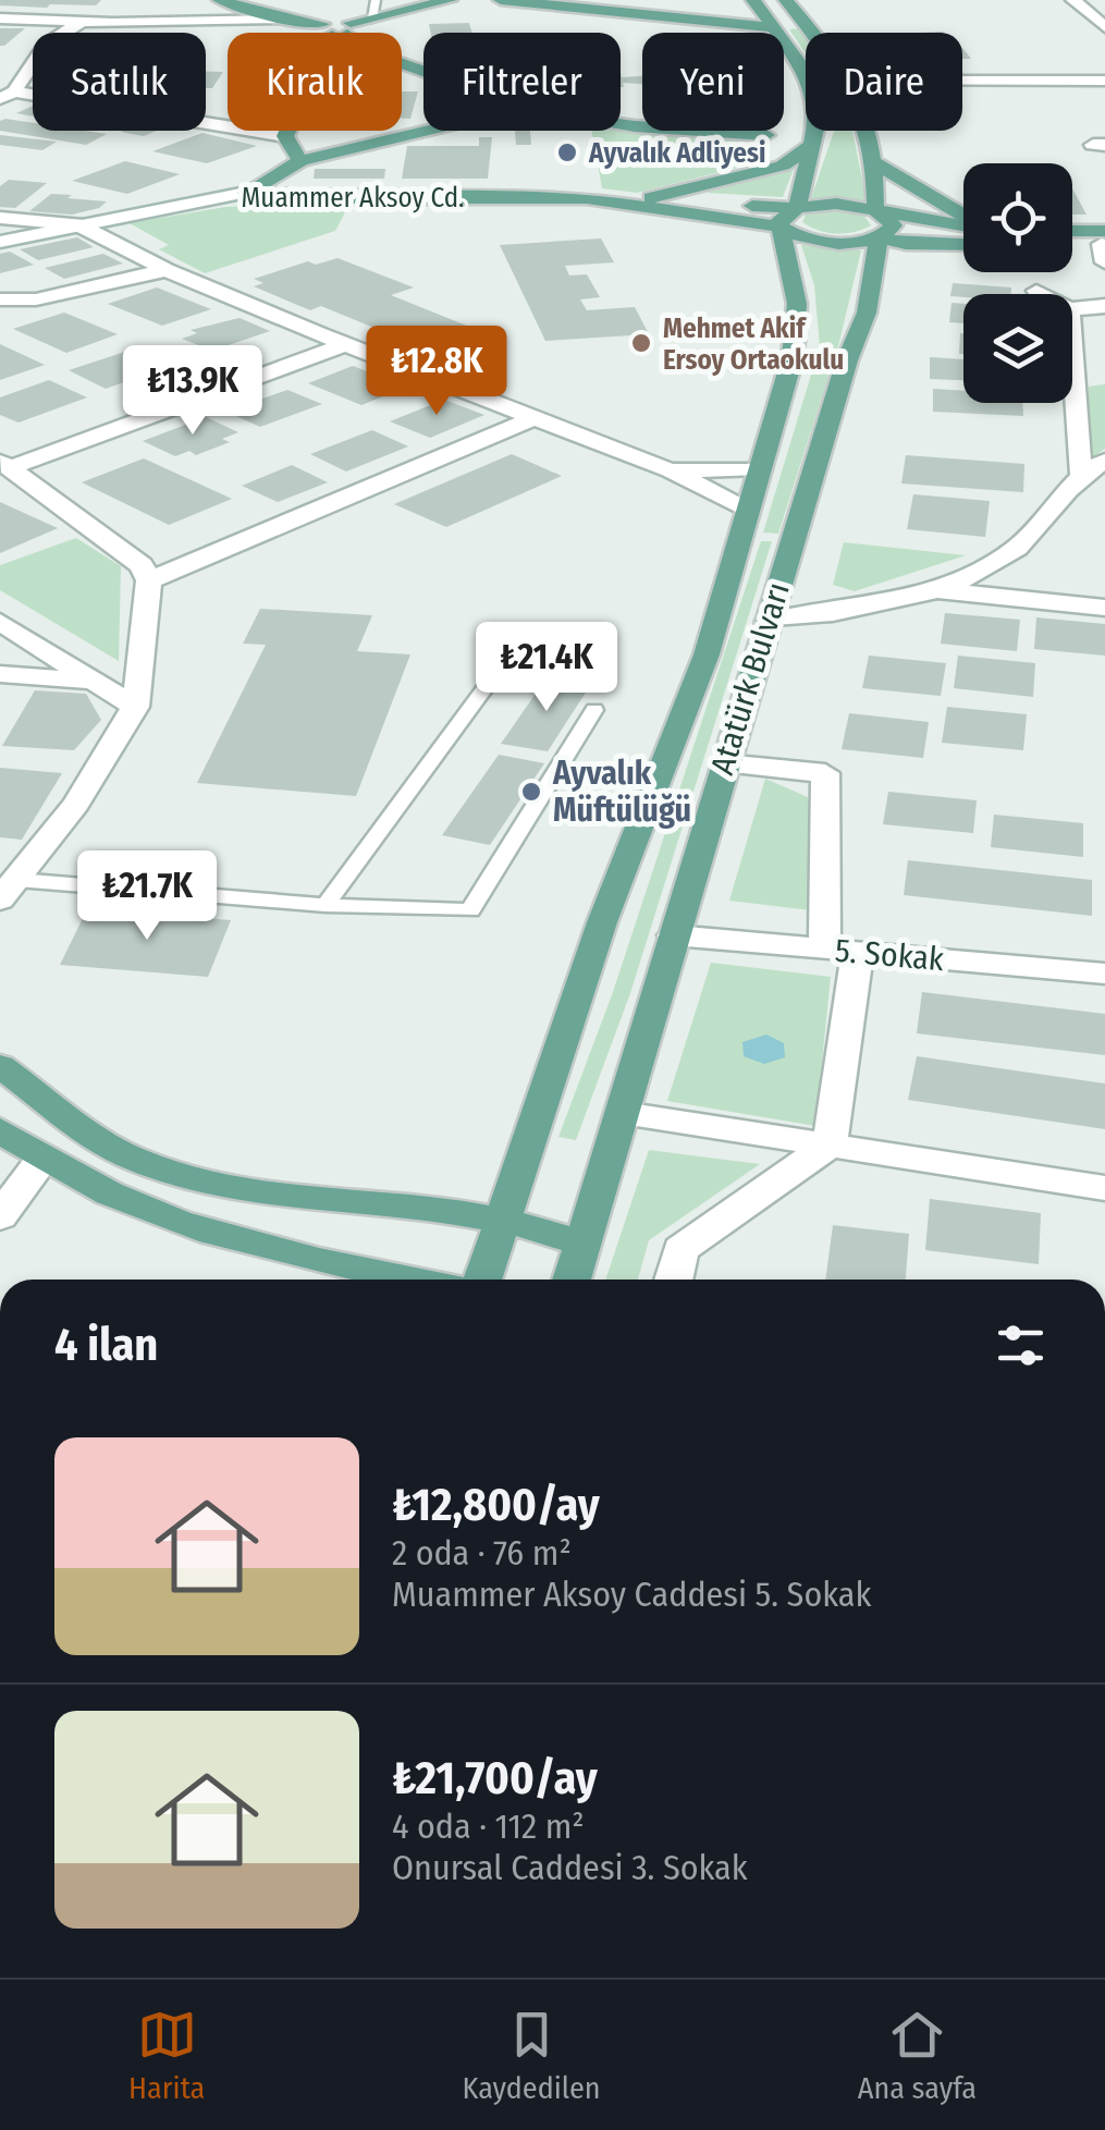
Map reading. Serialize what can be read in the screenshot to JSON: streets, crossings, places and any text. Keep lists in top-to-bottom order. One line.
{"streets":{"main road":["Muammer Aksoy Cd.","Atatürk Bulvarı"],"street":["5. Sokak"]},"crossings":[["Atatürk Bulvarı","5. Sokak"]],"places":["Ayvalık Adliyesi","Mehmet Akif Ersoy Ortaokulu","Ayvalık Müftülüğü"],"page":{"chip":["Satılık","Kiralık","Filtreler","Yeni","Daire"],"price":["₺12.8K","₺13.9K","₺21.4K","₺21.7K"],"heading":"4 ilan","list":[{"name":"₺12,800/ay","note":"2 oda · 76 m² · Muammer Aksoy Caddesi 5. Sokak"},{"name":"₺21,700/ay","note":"4 oda · 112 m² · Onursal Caddesi 3. Sokak"}],"tabs":["Harita","Kaydedilen","Ana sayfa"]}}
